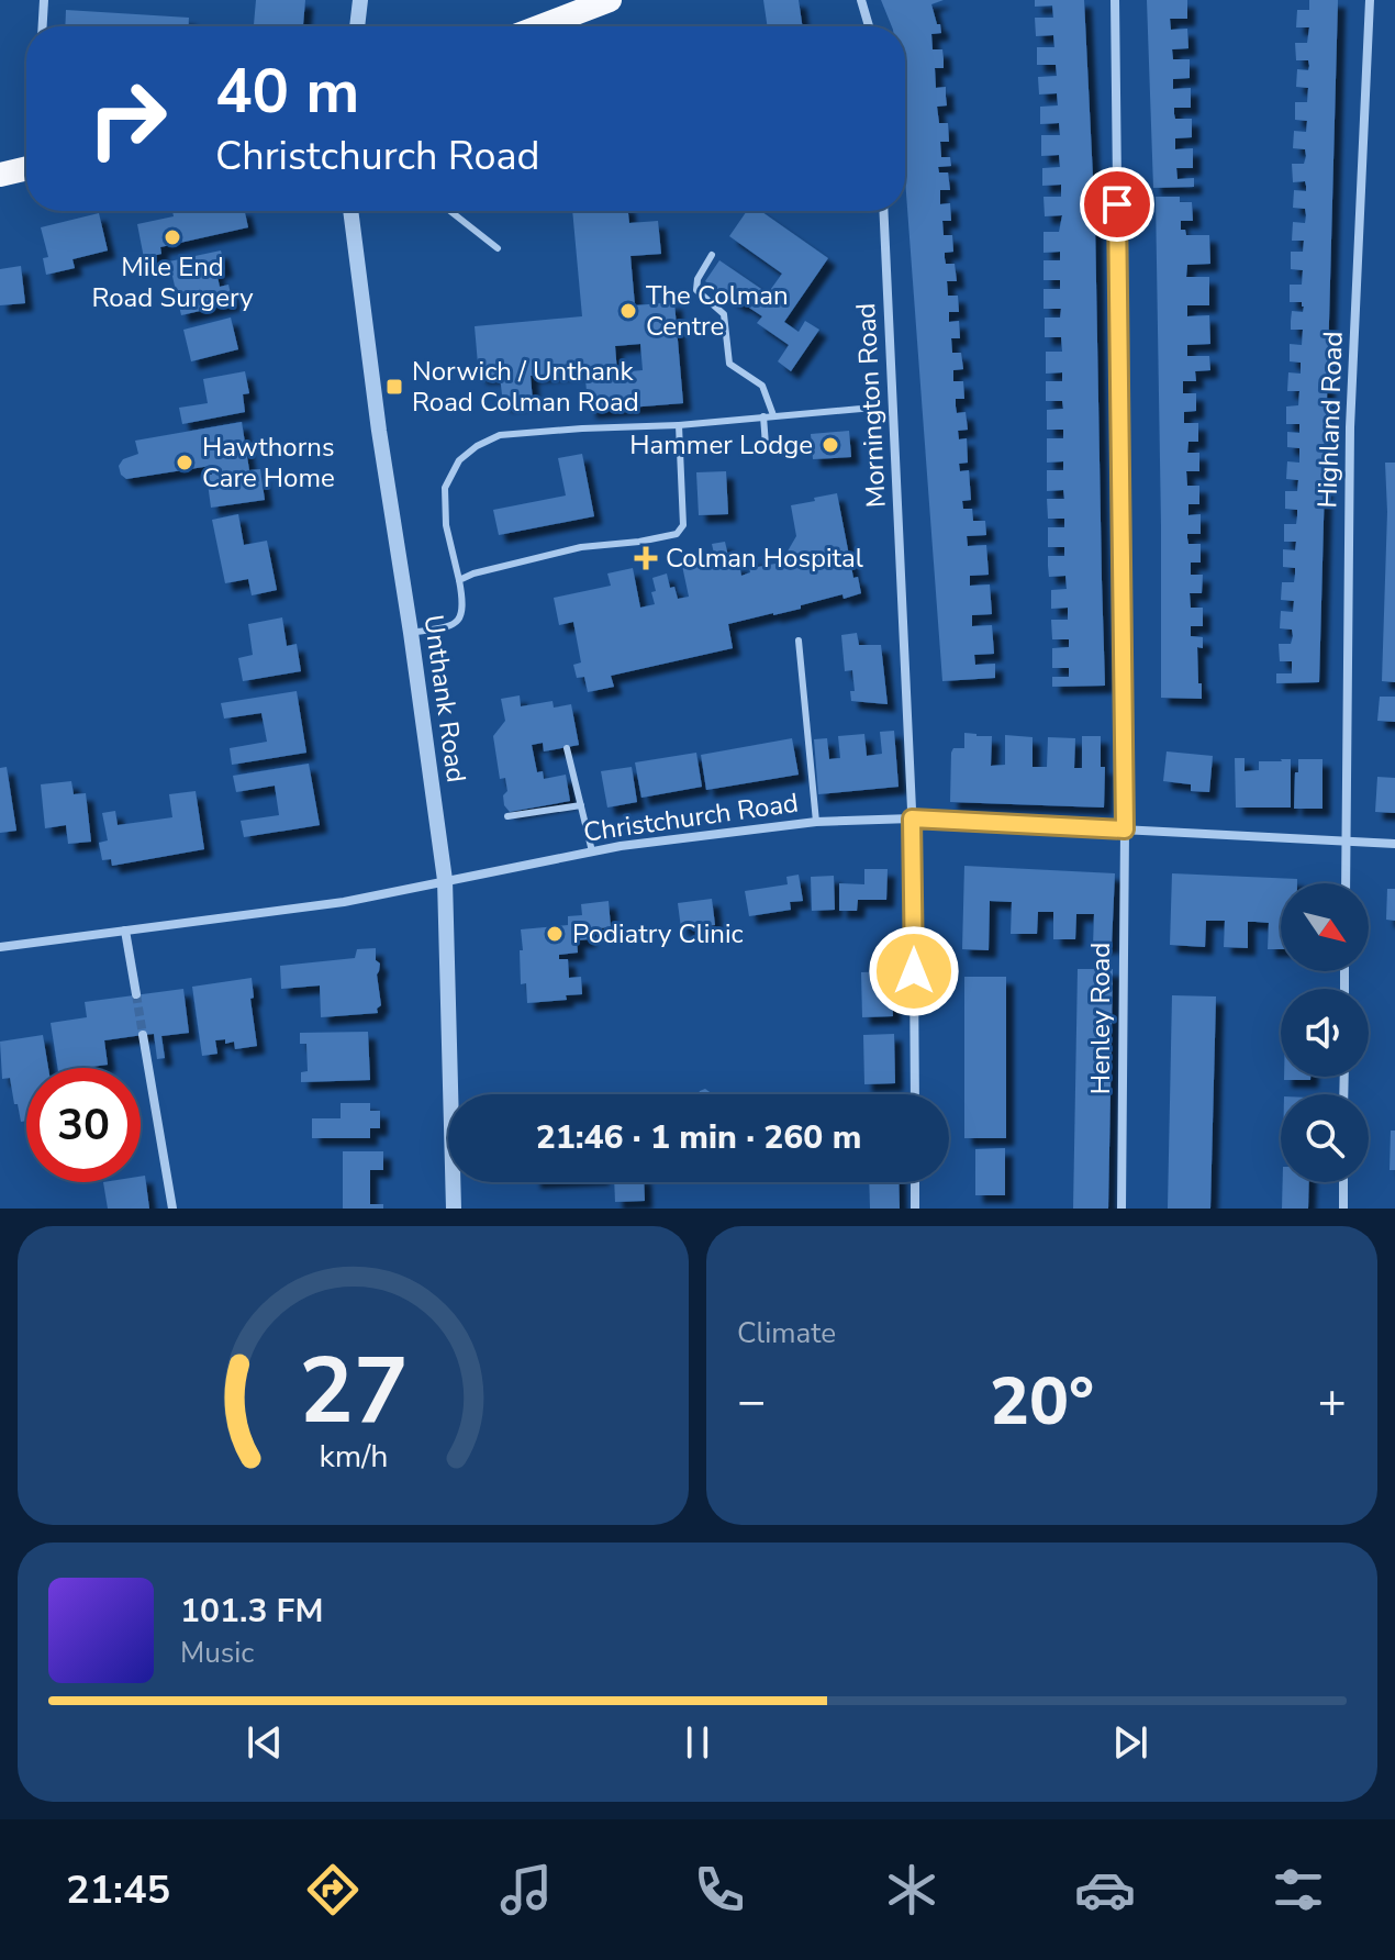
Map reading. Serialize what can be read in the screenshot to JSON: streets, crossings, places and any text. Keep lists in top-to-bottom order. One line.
{"streets":{"street":["Mornington Road","Highland Road","Unthank Road","Christchurch Road","Henley Road"]},"crossings":[["Mornington Road","Christchurch Road"],["Highland Road","Christchurch Road"],["Unthank Road","Christchurch Road"],["Christchurch Road","Henley Road"]],"places":{"other":["Mile End Road Surgery","The Colman Centre","Hammer Lodge","Hawthorns Care Home","Podiatry Clinic"],"transit":["Norwich / Unthank Road Colman Road"],"health":["Colman Hospital"]},"north":"bottom right","page":{"turn":["40 m","Christchurch Road"],"limit":"30","trip":"21:46 · 1 min · 260 m","tile":"Climate","heat":["−","20°","+"],"song":["101.3 FM","Music"],"tabs":"21:45","gauge":["27","km/h"]}}
